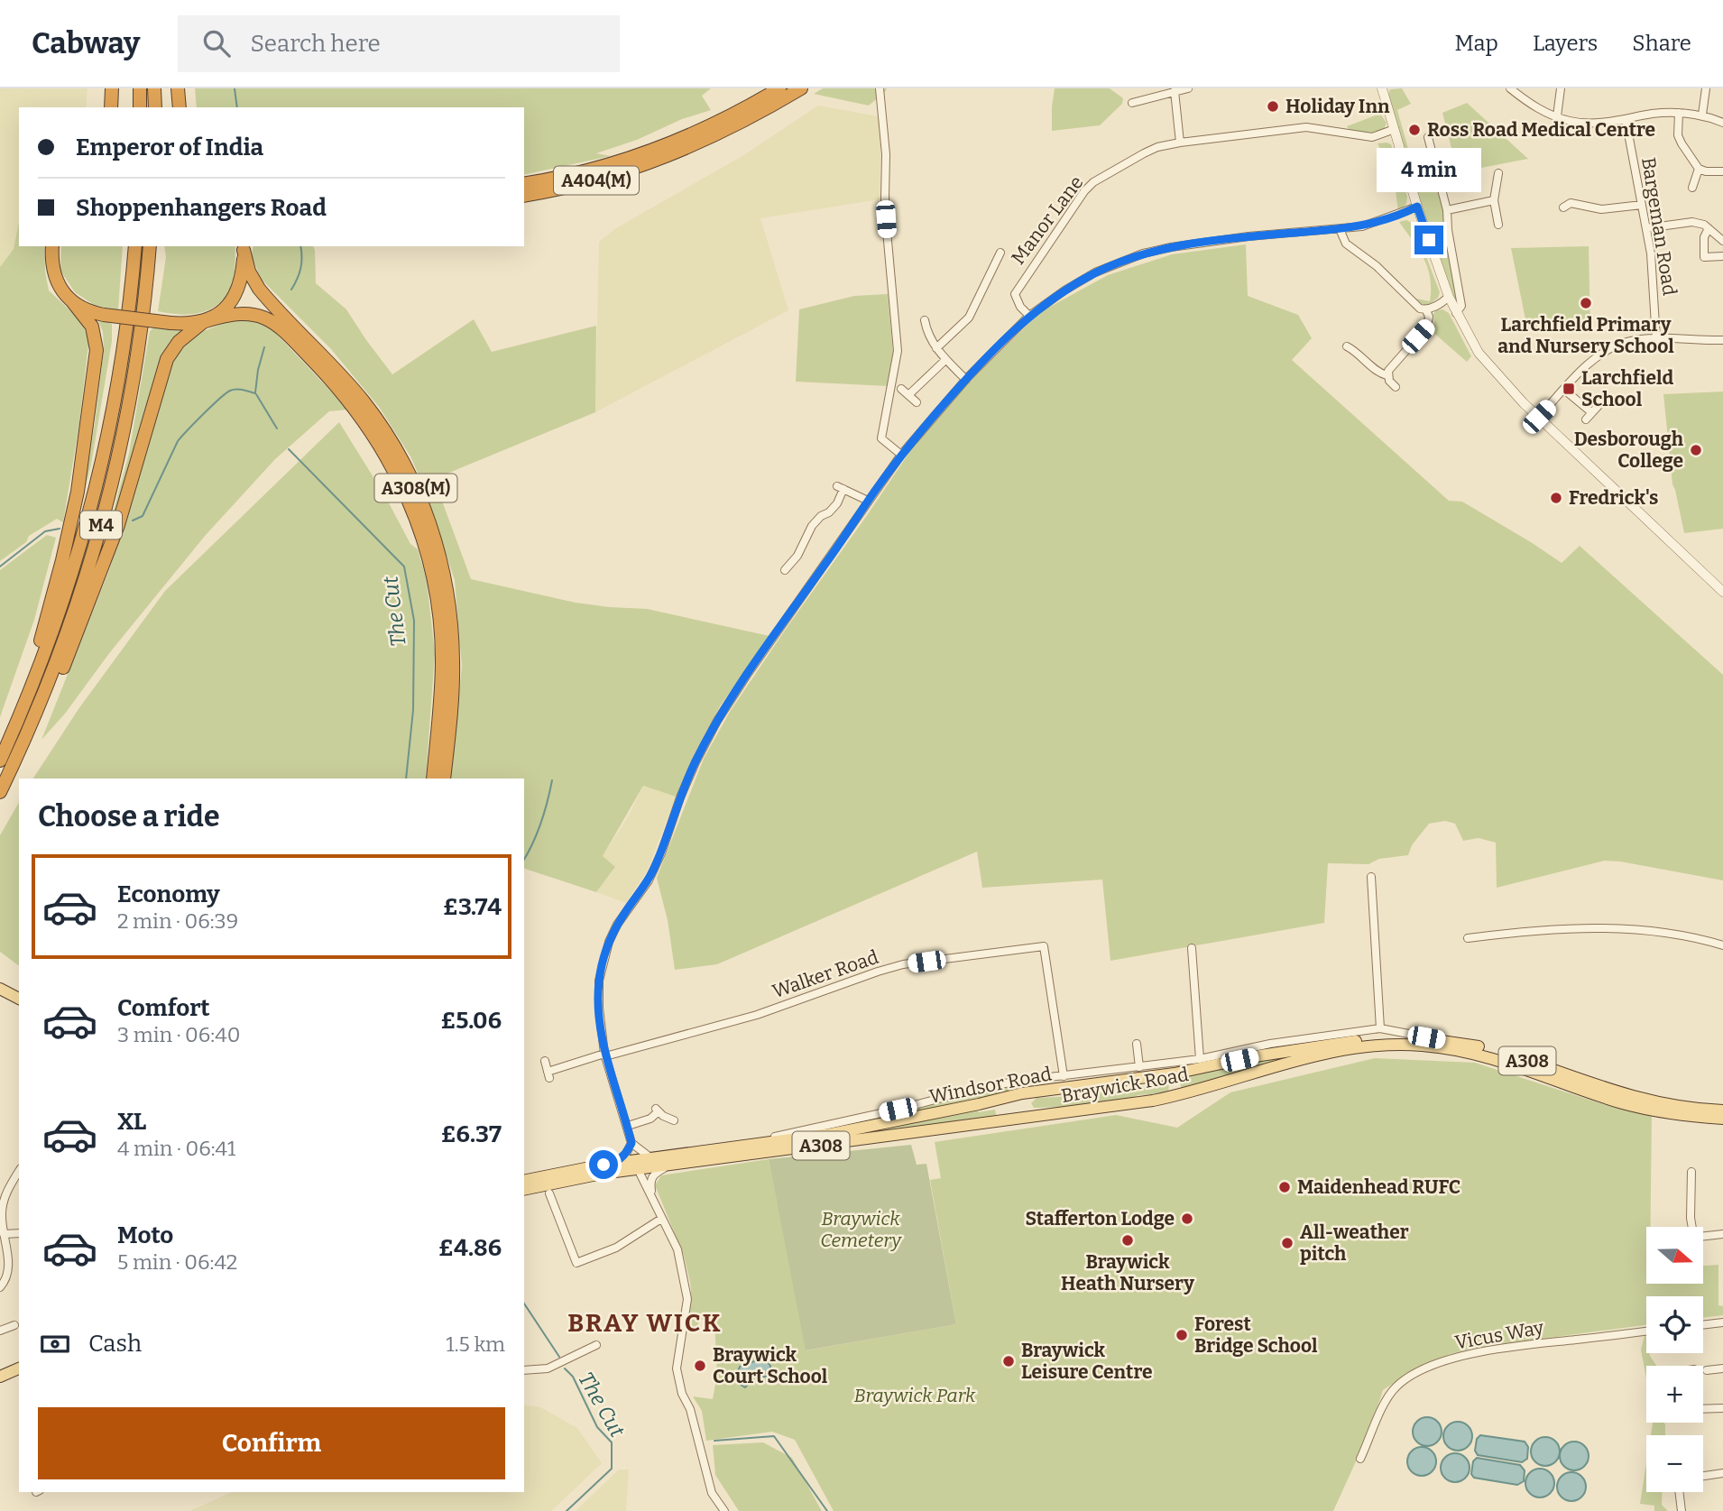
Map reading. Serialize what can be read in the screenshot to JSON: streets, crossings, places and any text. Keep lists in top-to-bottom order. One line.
{"streets":{"highway":["A404(M)","A308(M)","M4"],"main road":["A308","Windsor Road","Braywick Road"],"street":["Manor Lane","Bargeman Road","Walker Road","Vicus Way"]},"crossings":[["A308(M)","M4"],["Walker Road","Braywick Road"],["Windsor Road","Braywick Road"]],"districts":["BRAY WICK"],"water":["The Cut"],"parks":["Braywick Cemetery","Braywick Park"],"places":{"other":["Holiday Inn","Ross Road Medical Centre","Larchfield Primary and Nursery School","Desborough College","Fredrick's","Maidenhead RUFC","Stafferton Lodge","Braywick Heath Nursery","All-weather pitch","Forest Bridge School","Braywick Leisure Centre","Braywick Court School"],"transit":["Larchfield School"]},"north":"right","page":{"header":"Cabway","search":"Search here","nav":["Map","Layers","Share"],"banner":["Emperor of India","Shoppenhangers Road"],"bubble":"4 min","heading":"Choose a ride","list":[{"name":"Economy","note":"2 min · 06:39","value":"£3.74"},{"name":"Comfort","note":"3 min · 06:40","value":"£5.06"},{"name":"XL","note":"4 min · 06:41","value":"£6.37"},{"name":"Moto","note":"5 min · 06:42","value":"£4.86"}],"map_buttons":["+","−"],"pay":["Cash","1.5 km"],"buttons":"Confirm"}}
